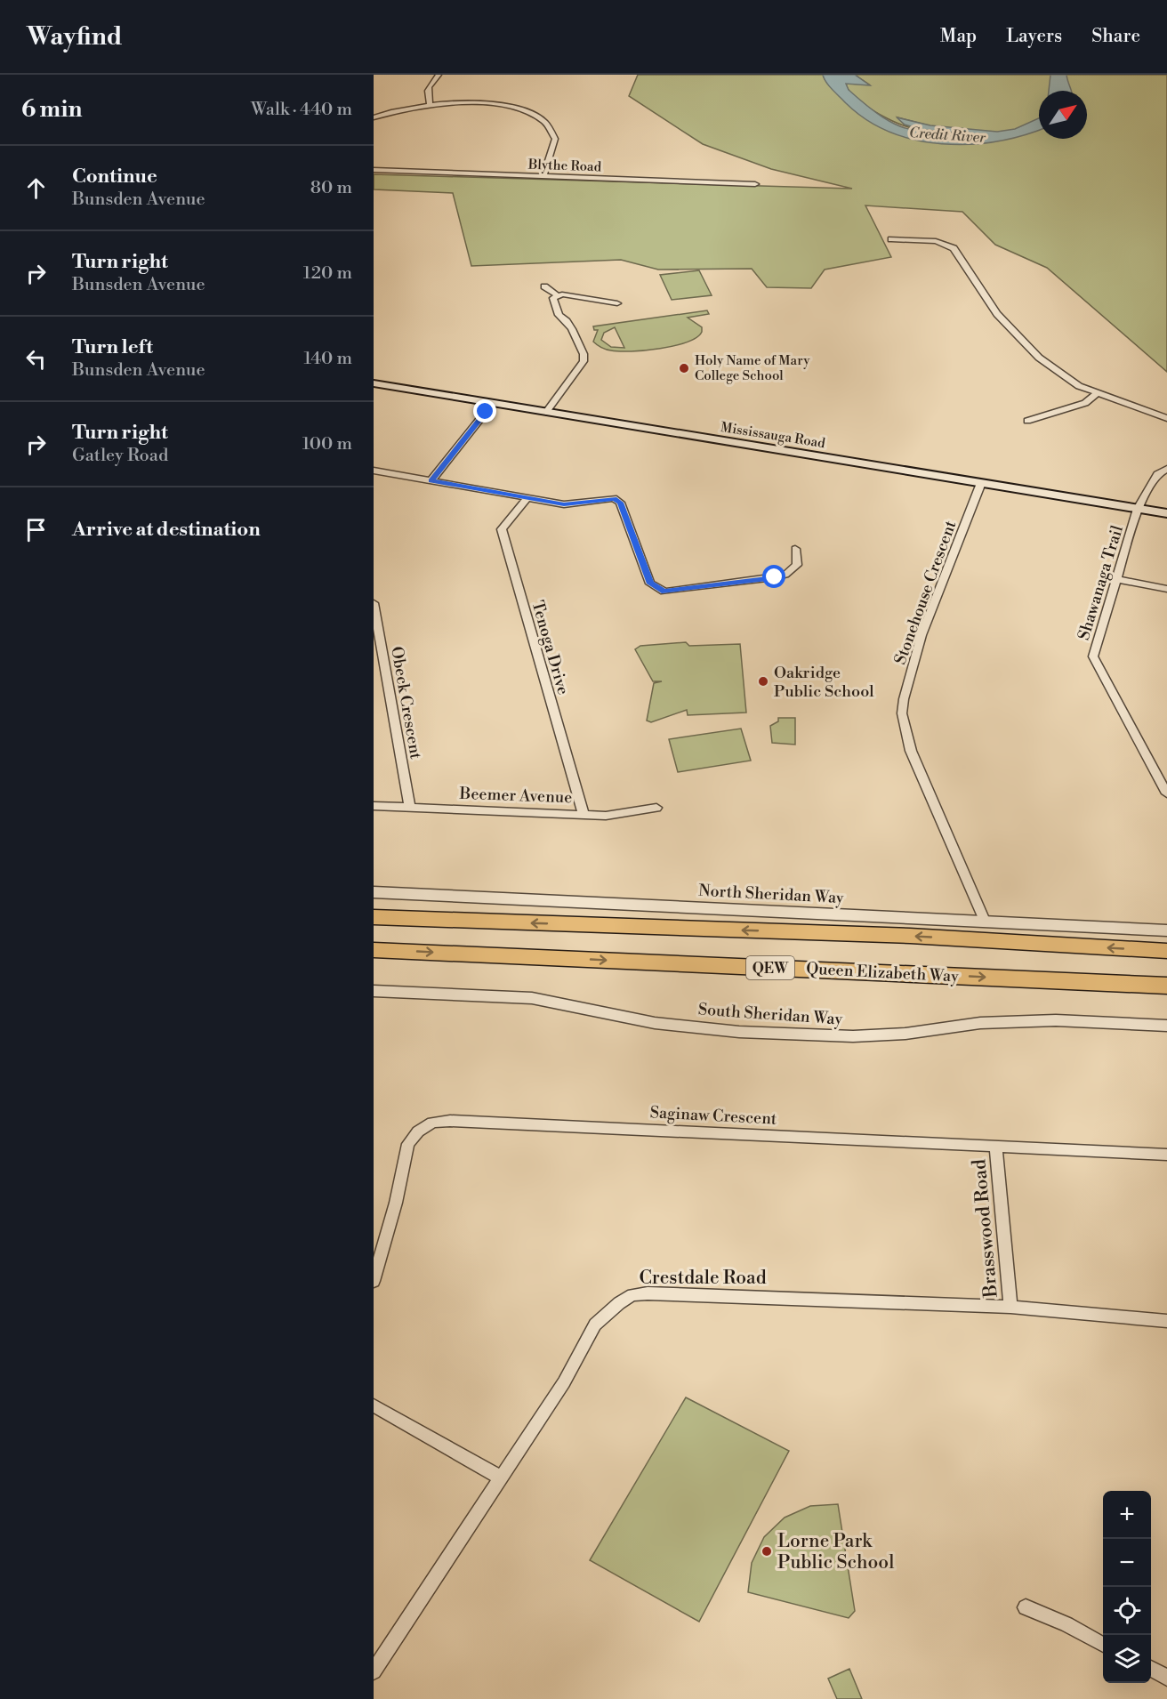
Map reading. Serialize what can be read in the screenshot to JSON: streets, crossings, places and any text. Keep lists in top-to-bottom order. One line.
{"streets":{"highway":["QEW","Queen Elizabeth Way"],"main road":["Mississauga Road"],"street":["Blythe Road","Shawanaga Trail","Stonehouse Crescent","Tenoga Drive","Obeck Crescent","Beemer Avenue","North Sheridan Way","South Sheridan Way","Saginaw Crescent","Brasswood Road","Crestdale Road"]},"crossings":[["Mississauga Road","Shawanaga Trail"],["Mississauga Road","Stonehouse Crescent"],["Stonehouse Crescent","North Sheridan Way"],["Tenoga Drive","Beemer Avenue"],["Obeck Crescent","Beemer Avenue"],["Saginaw Crescent","Brasswood Road"],["Brasswood Road","Crestdale Road"]],"water":["Credit River"],"places":["Holy Name of Mary College School","Oakridge Public School","Lorne Park Public School"],"north":"top right","page":{"header":"Wayfind","nav":["Map","Layers","Share"],"heading":["6 min","Walk · 440 m"],"list":[["Continue","Bunsden Avenue","80 m"],["Turn right","Bunsden Avenue","120 m"],["Turn left","Bunsden Avenue","140 m"],["Turn right","Gatley Road","100 m"],"Arrive at destination"],"map_buttons":["+","−"]}}
